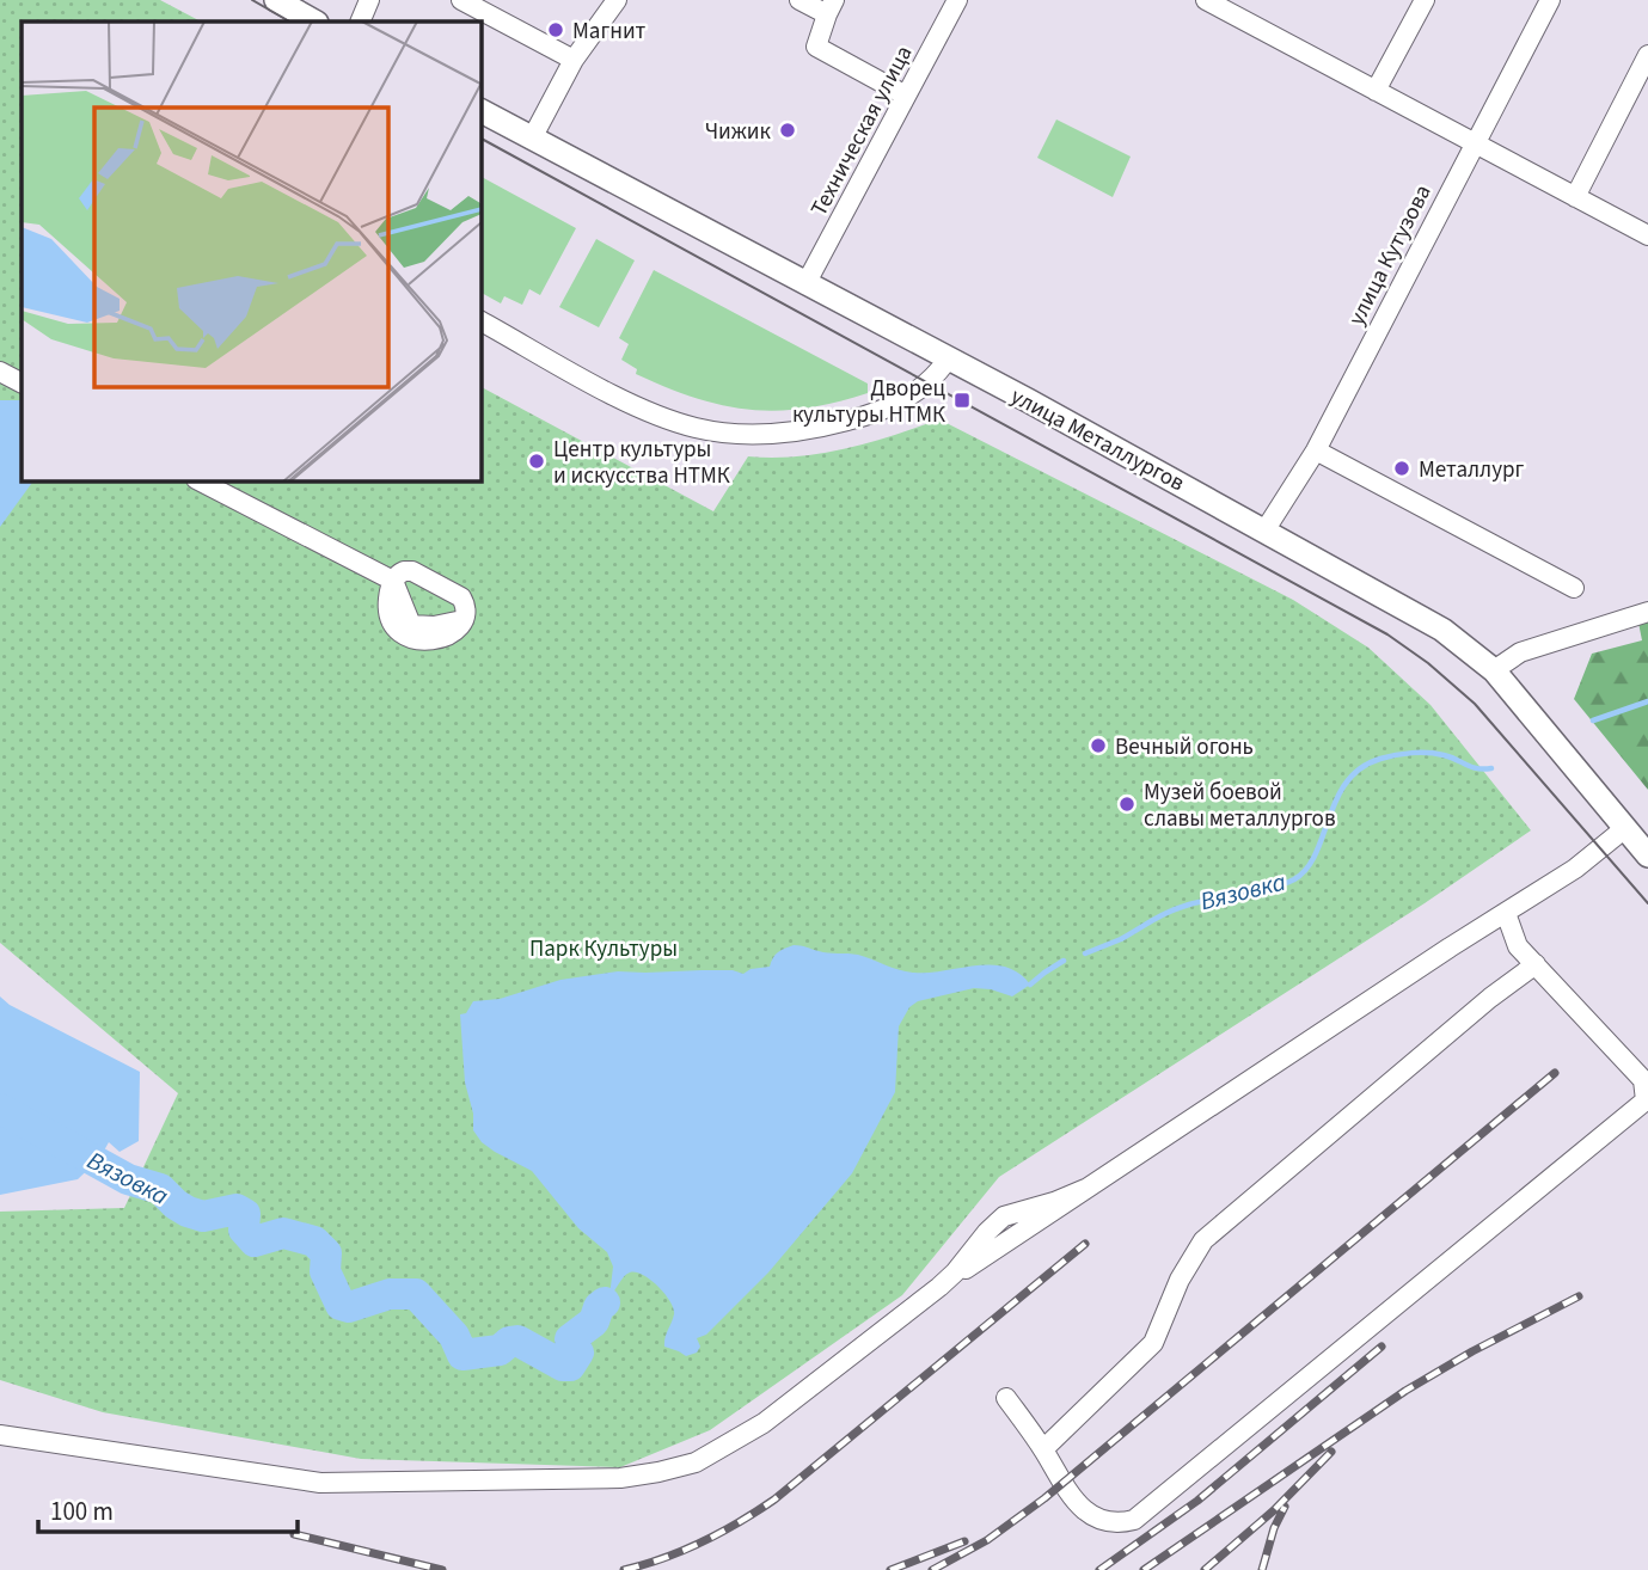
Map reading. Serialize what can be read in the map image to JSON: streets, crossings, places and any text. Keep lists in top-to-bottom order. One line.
{"streets":{"main road":["улица Металлургов"],"street":["Техническая улица","улица Кутузова"]},"crossings":[["Техническая улица","улица Металлургов"],["улица Кутузова","улица Металлургов"]],"water":["Вязовка"],"parks":["Парк Культуры"],"places":{"other":["Магнит","Чижик","Центр культуры и искусства НТМК","Металлург","Вечный огонь","Музей боевой славы металлургов"],"transit":["Дворец культуры НТМК"]},"scale_bar":"100 m"}
